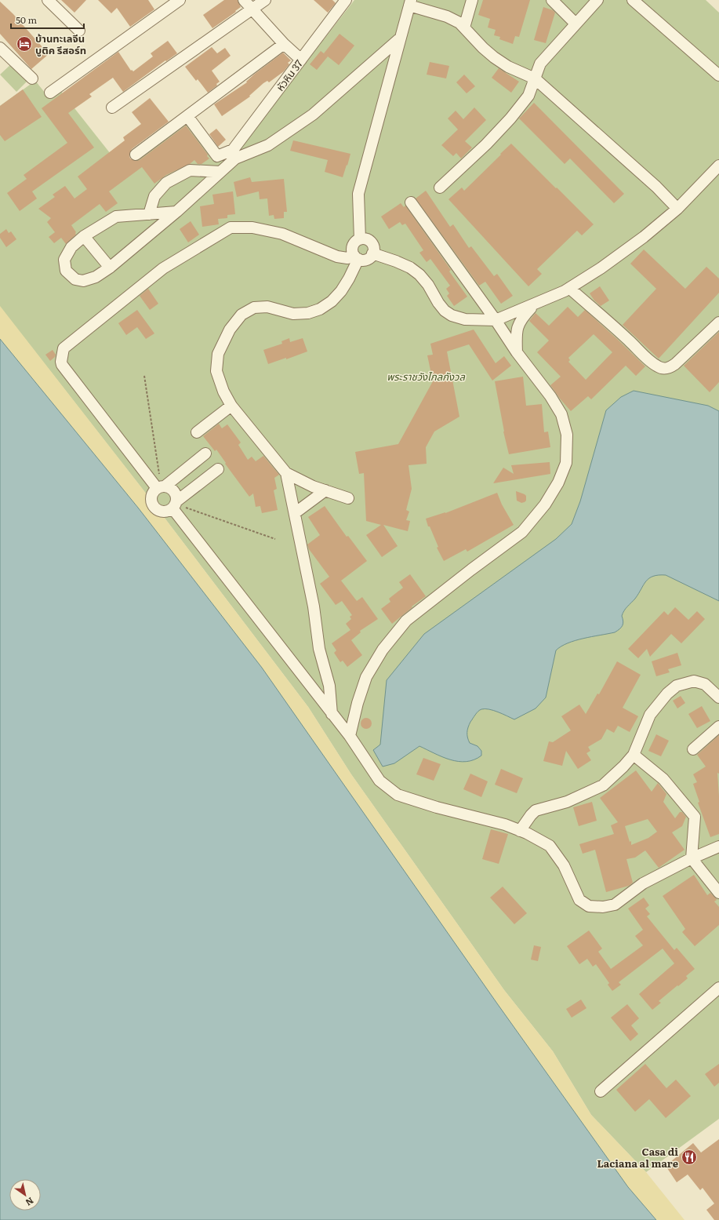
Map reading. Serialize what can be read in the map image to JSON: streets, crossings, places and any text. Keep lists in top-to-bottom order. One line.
{"streets":{"street":["หัวหิน 37"]},"parks":["พระราชวังไกลกังวล"],"places":{"hotel":["บ้านทะเลจีน บูติค รีสอร์ท"],"restaurant":["Casa di Laciana al mare"]},"scale_bar":"50 m","north":"bottom right"}
